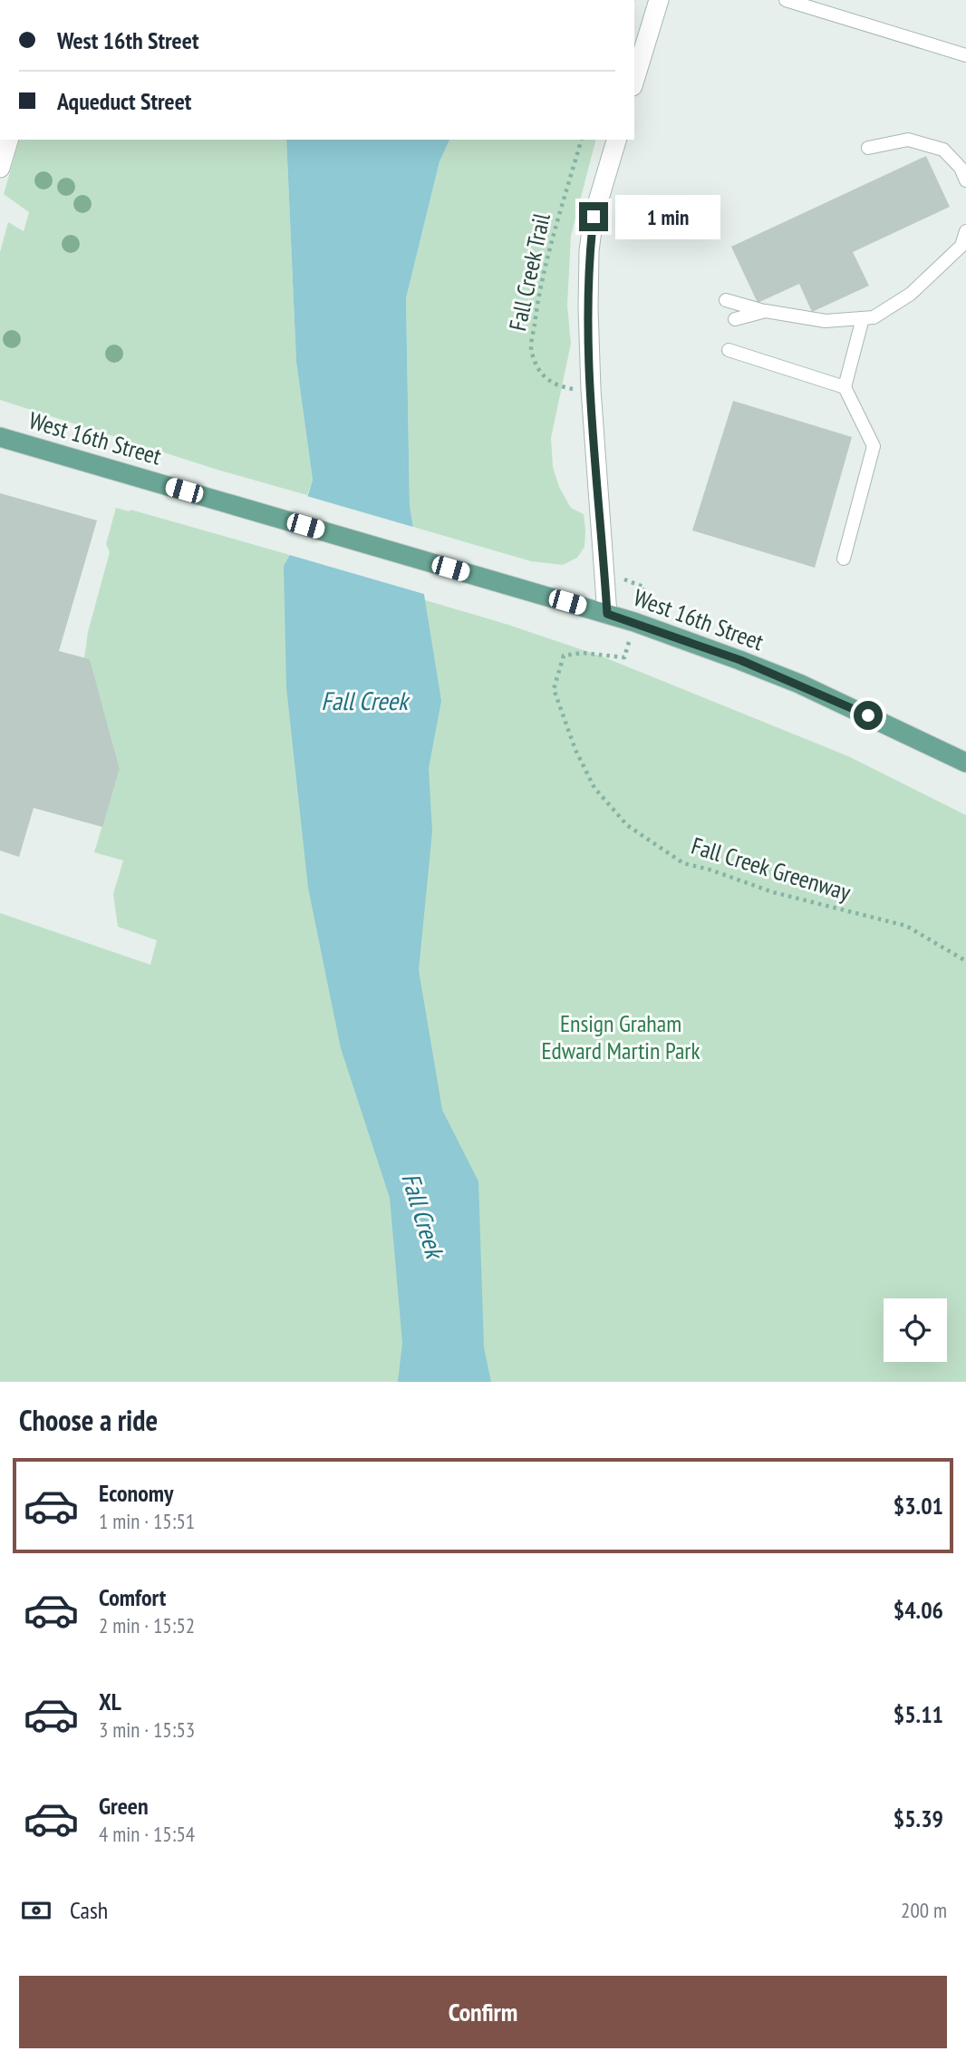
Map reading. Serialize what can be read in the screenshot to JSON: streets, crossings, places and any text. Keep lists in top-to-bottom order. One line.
{"streets":{"main road":["West 16th Street"],"path":["Fall Creek Trail","Fall Creek Greenway"]},"water":["Fall Creek"],"parks":["Ensign Graham Edward Martin Park"],"page":{"banner":["West 16th Street","Aqueduct Street"],"bubble":"1 min","heading":"Choose a ride","list":[{"name":"Economy","note":"1 min · 15:51","value":"$3.01"},{"name":"Comfort","note":"2 min · 15:52","value":"$4.06"},{"name":"XL","note":"3 min · 15:53","value":"$5.11"},{"name":"Green","note":"4 min · 15:54","value":"$5.39"}],"pay":["Cash","200 m"],"buttons":"Confirm"}}
